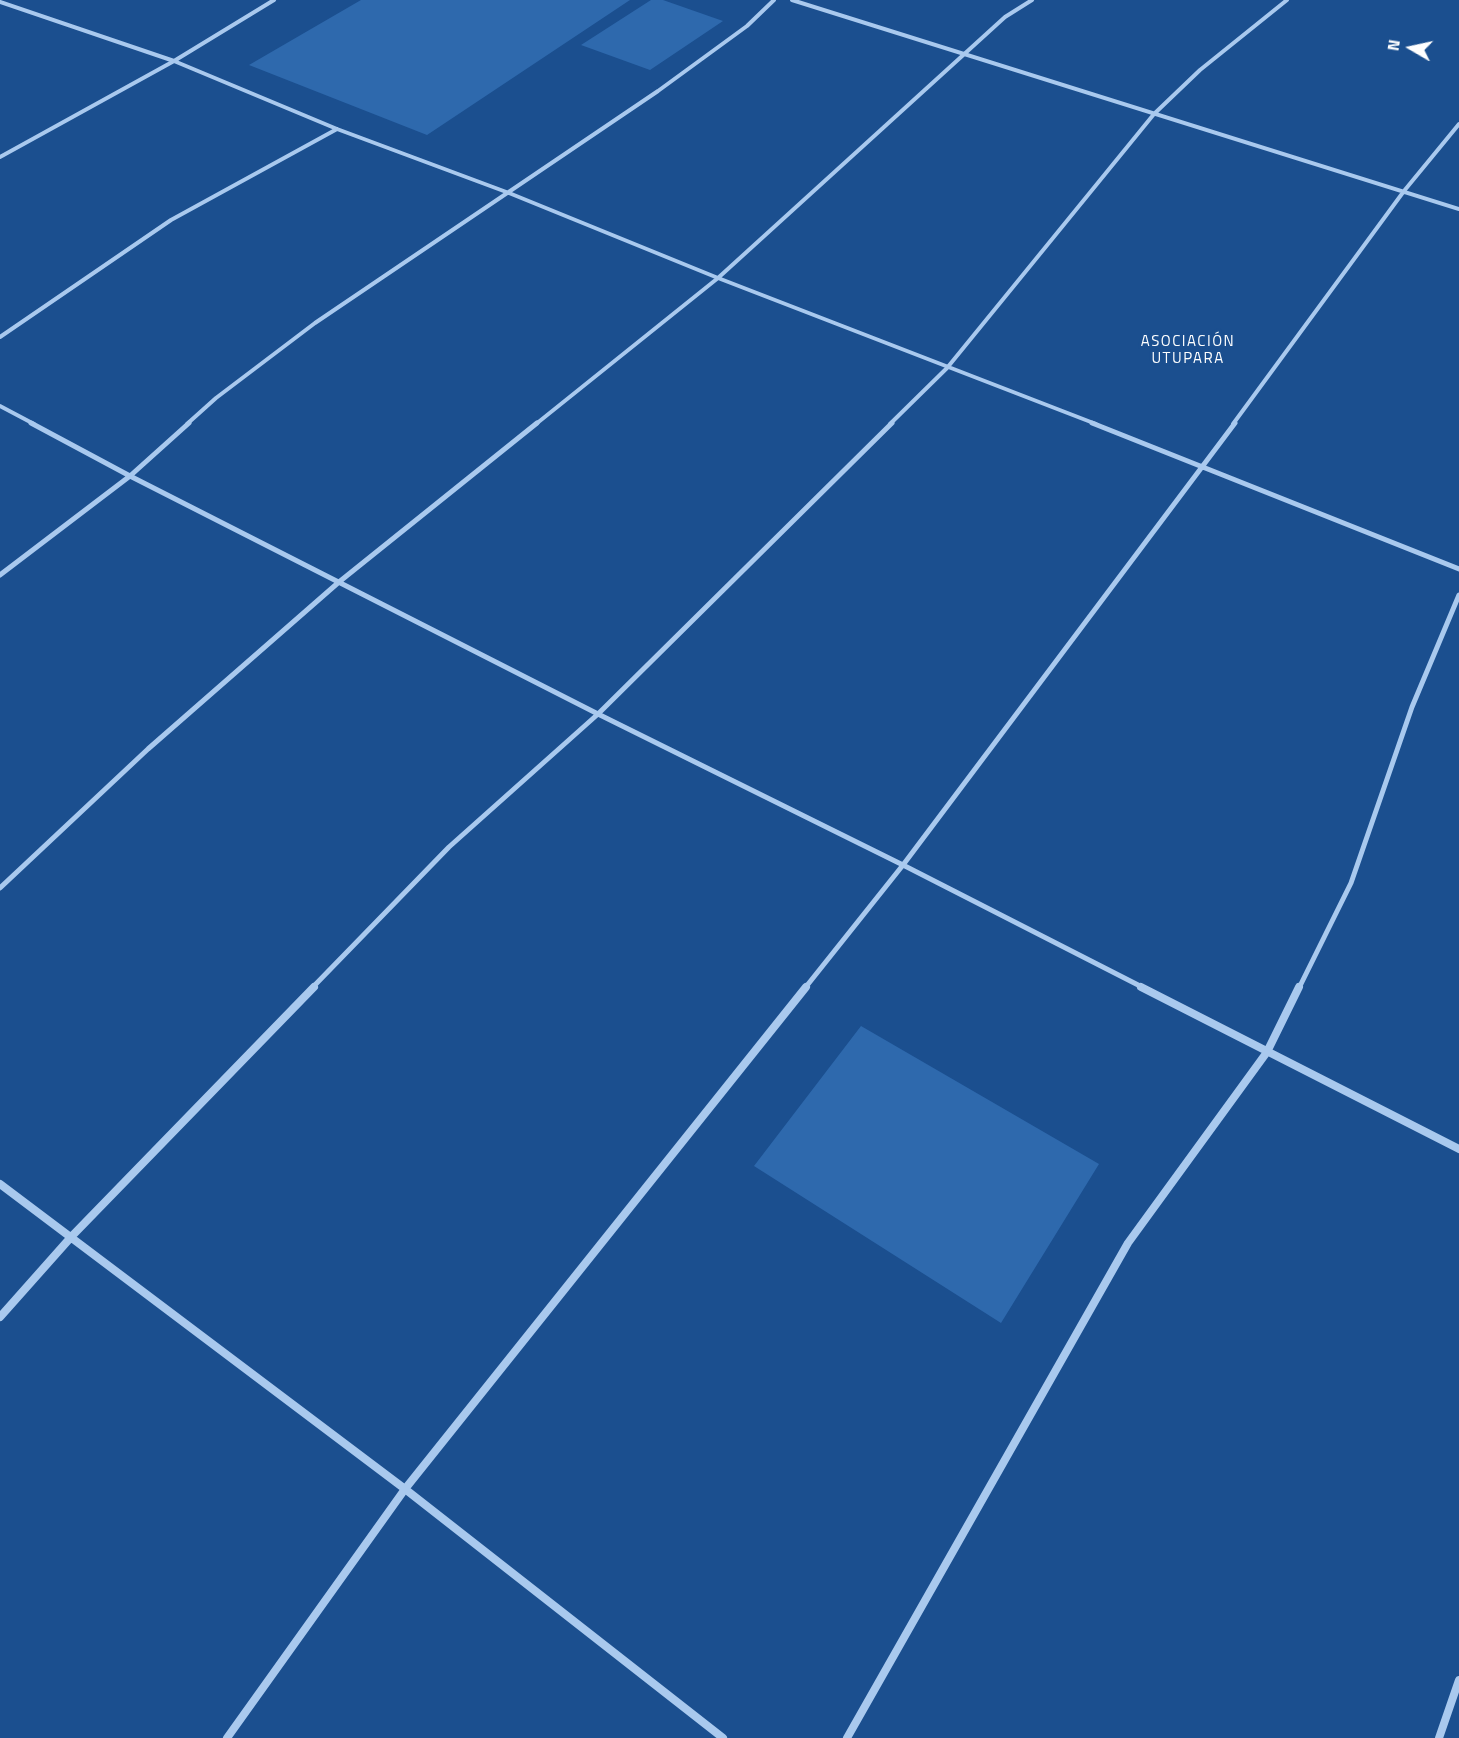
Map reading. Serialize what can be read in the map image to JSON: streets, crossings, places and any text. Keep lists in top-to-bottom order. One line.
{"districts":["ASOCIACIÓN UTUPARA"],"north":"left"}
